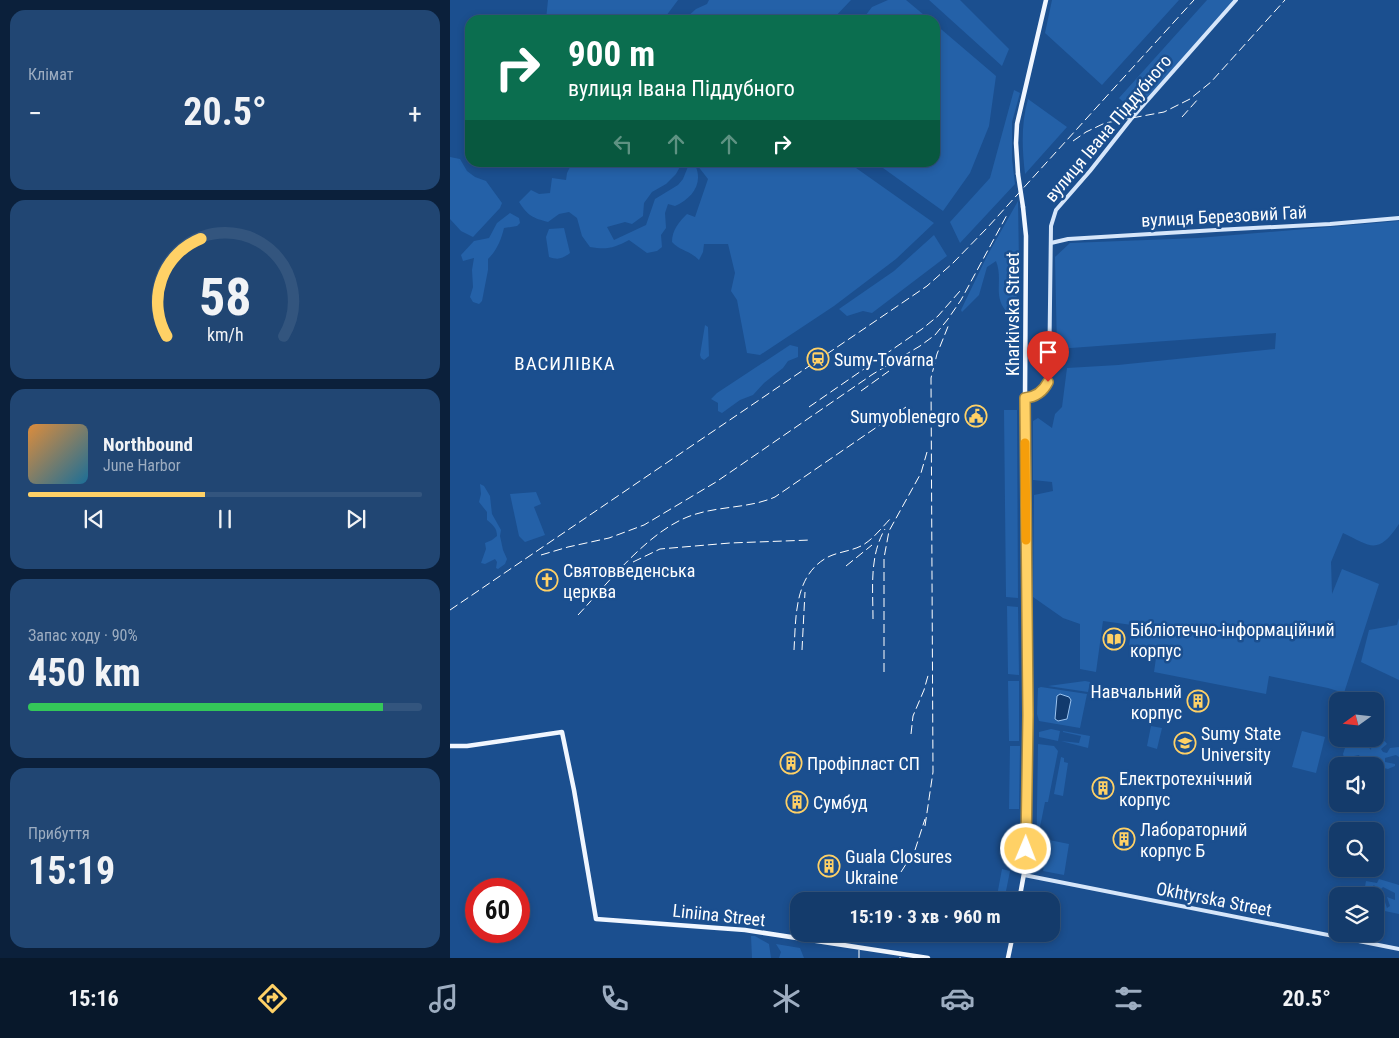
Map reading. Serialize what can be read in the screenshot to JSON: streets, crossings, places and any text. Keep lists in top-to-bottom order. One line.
{"streets":{"main road":["Kharkivska Street","Liniina Street"],"street":["вулиця Івана Піддубного","вулиця Березовий Гай","Okhtyrska Street"]},"crossings":[["вулиця Івана Піддубного","вулиця Березовий Гай"],["вулиця Івана Піддубного","Kharkivska Street"],["Kharkivska Street","Okhtyrska Street"]],"districts":["ВАСИЛІВКА"],"places":{"station":["Sumy-Tovarna"],"public building":["Sumyoblenegro"],"church":["Святовведенська церква"],"library":["Бібліотечно-інформаційний корпус"],"building":["Навчальний корпус","Профіпласт СП","Електротехнічний корпус","Сумбуд","Лабораторний корпус Б","Guala Closures Ukraine"],"school or university":["Sumy State University"]},"north":"left","page":{"tile":["Клімат",["Запас ходу · 90%","450 km"],["Прибуття","15:19"]],"turn":["900 m","вулиця Івана Піддубного"],"heat":["−","20.5°","+"],"song":["Northbound","June Harbor"],"limit":"60","trip":"15:19 · 3 хв · 960 m","tabs":["15:16","20.5°"],"gauge":["58","km/h"]}}
